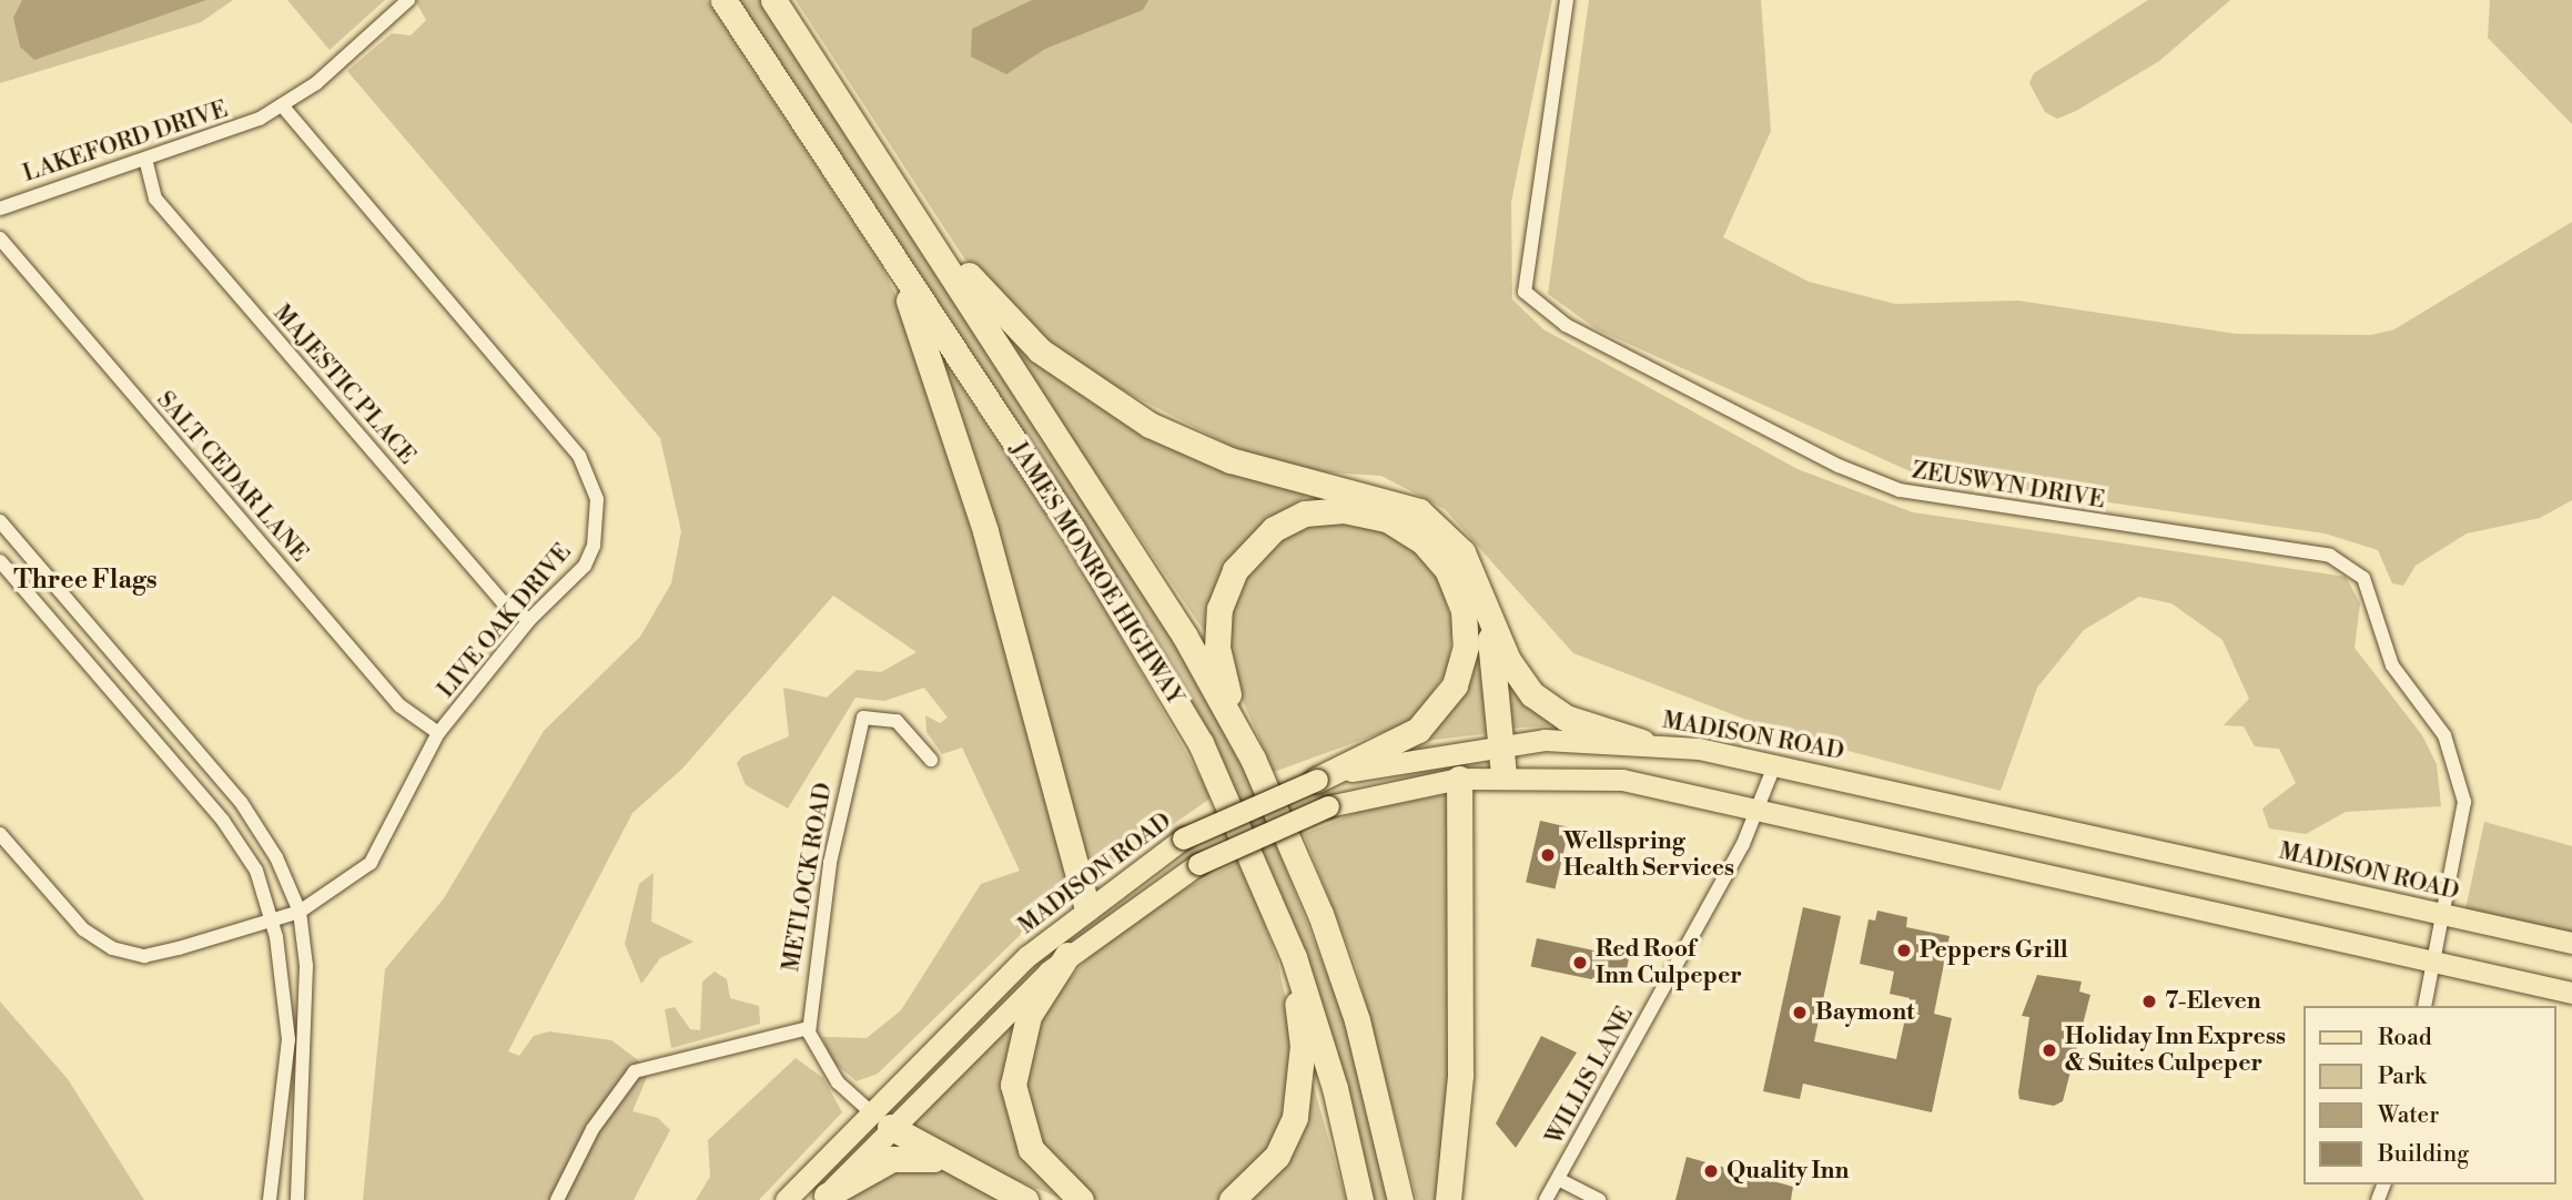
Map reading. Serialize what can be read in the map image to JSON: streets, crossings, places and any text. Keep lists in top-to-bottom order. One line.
{"streets":{"highway":["JAMES MONROE HIGHWAY"],"main road":["MADISON ROAD"],"street":["LAKEFORD DRIVE","MAJESTIC PLACE","SALT CEDAR LANE","ZEUSWYN DRIVE","LIVE OAK DRIVE","METLOCK ROAD","WILLIS LANE"]},"crossings":[["LAKEFORD DRIVE","MAJESTIC PLACE"],["LAKEFORD DRIVE","LIVE OAK DRIVE"],["MAJESTIC PLACE","LIVE OAK DRIVE"],["SALT CEDAR LANE","LIVE OAK DRIVE"],["ZEUSWYN DRIVE","MADISON ROAD"],["MADISON ROAD","WILLIS LANE"]],"districts":["Three Flags"],"places":["Wellspring Health Services","Peppers Grill","Red Roof Inn Culpeper","7-Eleven","Baymont","Holiday Inn Express & Suites Culpeper","Quality Inn"],"legend":["Road","Park","Water","Building"]}
